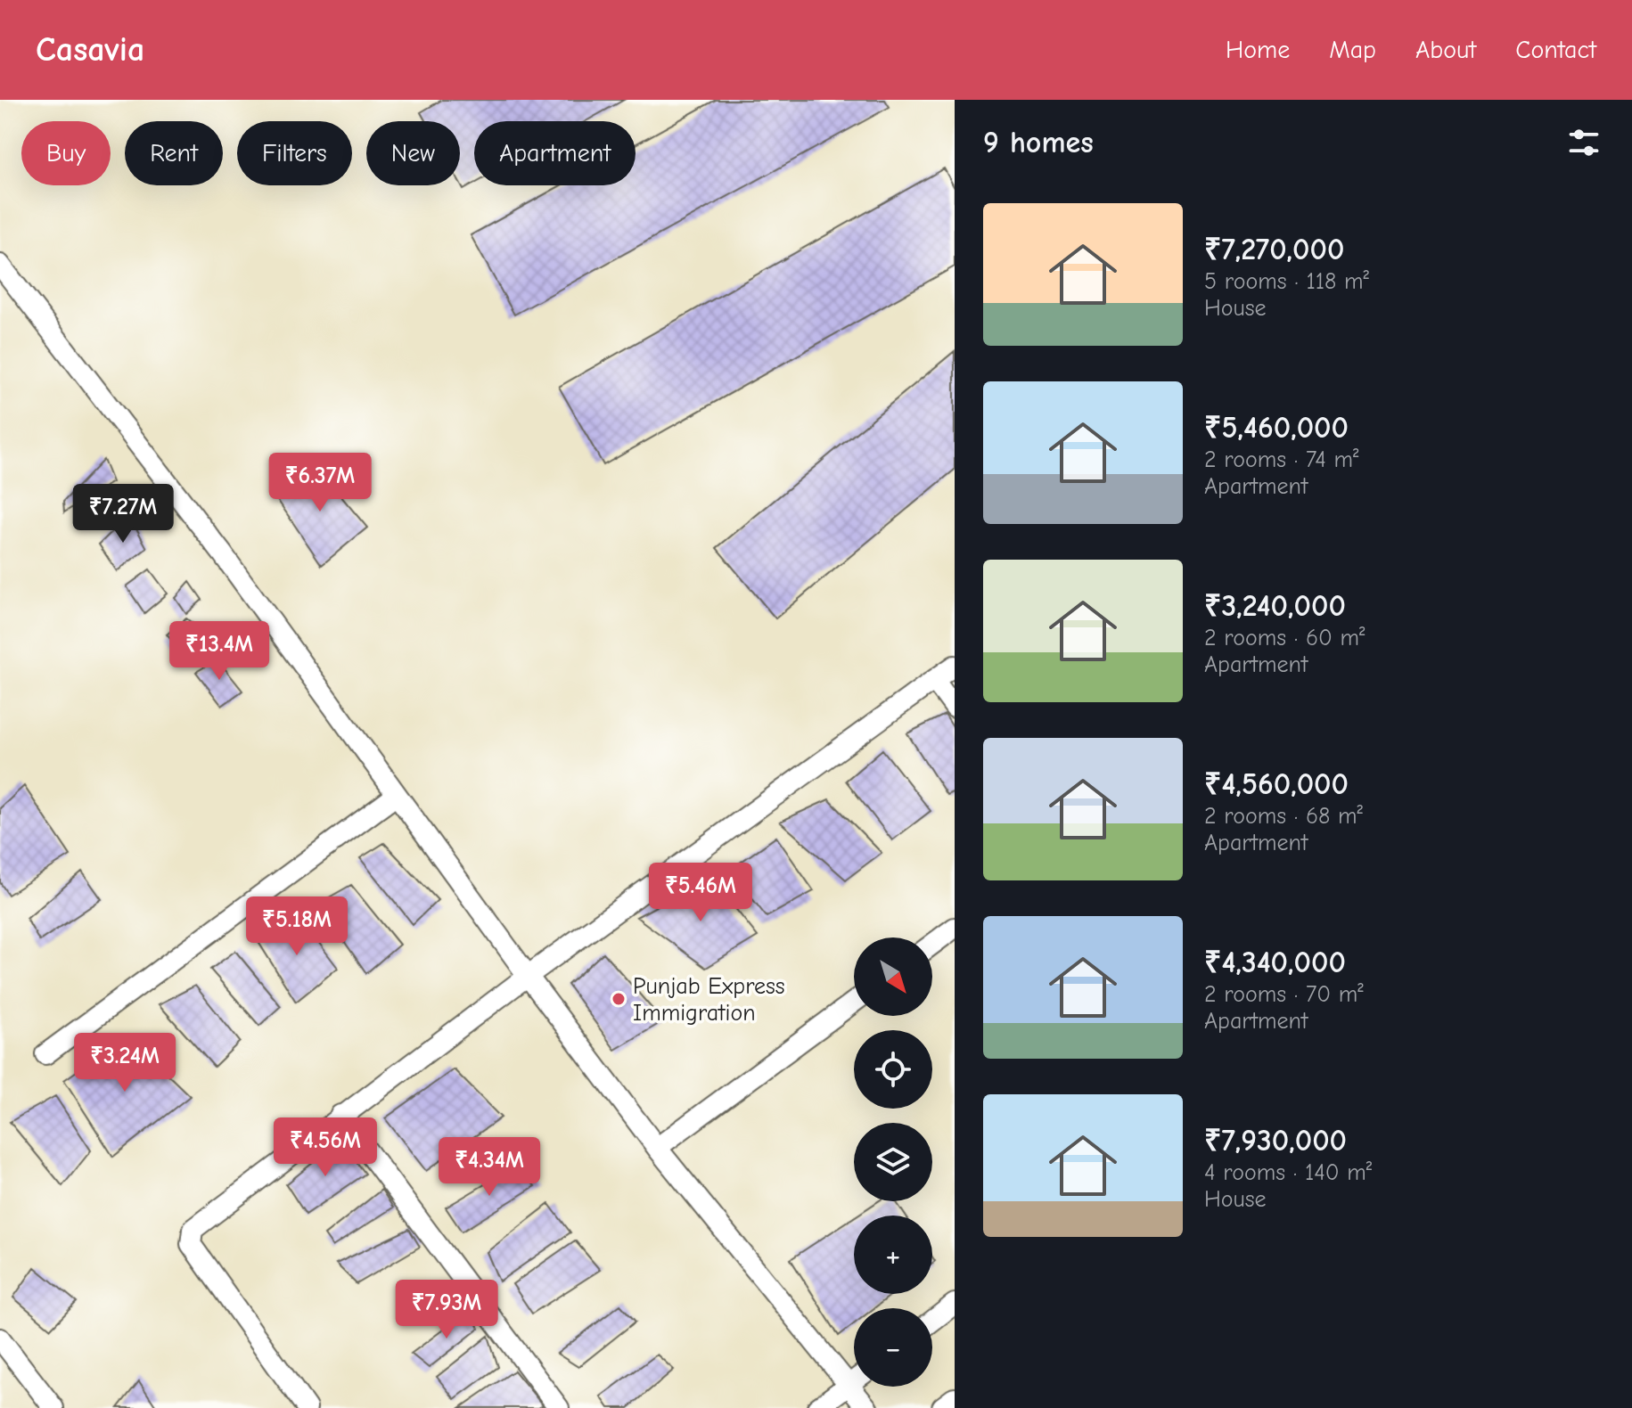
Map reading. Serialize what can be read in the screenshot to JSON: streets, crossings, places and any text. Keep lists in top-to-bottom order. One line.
{"places":["Punjab Express Immigration"],"north":"bottom right","page":{"header":"Casavia","nav":["Home","Map","About","Contact"],"heading":"9 homes","chip":["Buy","Rent","Filters","New","Apartment"],"list":[{"name":"₹7,270,000","note":"5 rooms · 118 m² · House"},{"name":"₹5,460,000","note":"2 rooms · 74 m² · Apartment"},{"name":"₹3,240,000","note":"2 rooms · 60 m² · Apartment"},{"name":"₹4,560,000","note":"2 rooms · 68 m² · Apartment"},{"name":"₹4,340,000","note":"2 rooms · 70 m² · Apartment"},{"name":"₹7,930,000","note":"4 rooms · 140 m² · House"}],"price":["₹6.37M","₹7.27M","₹13.4M","₹5.46M","₹5.18M","₹3.24M","₹4.56M","₹4.34M","₹7.93M"],"map_buttons":["+","−"]}}
